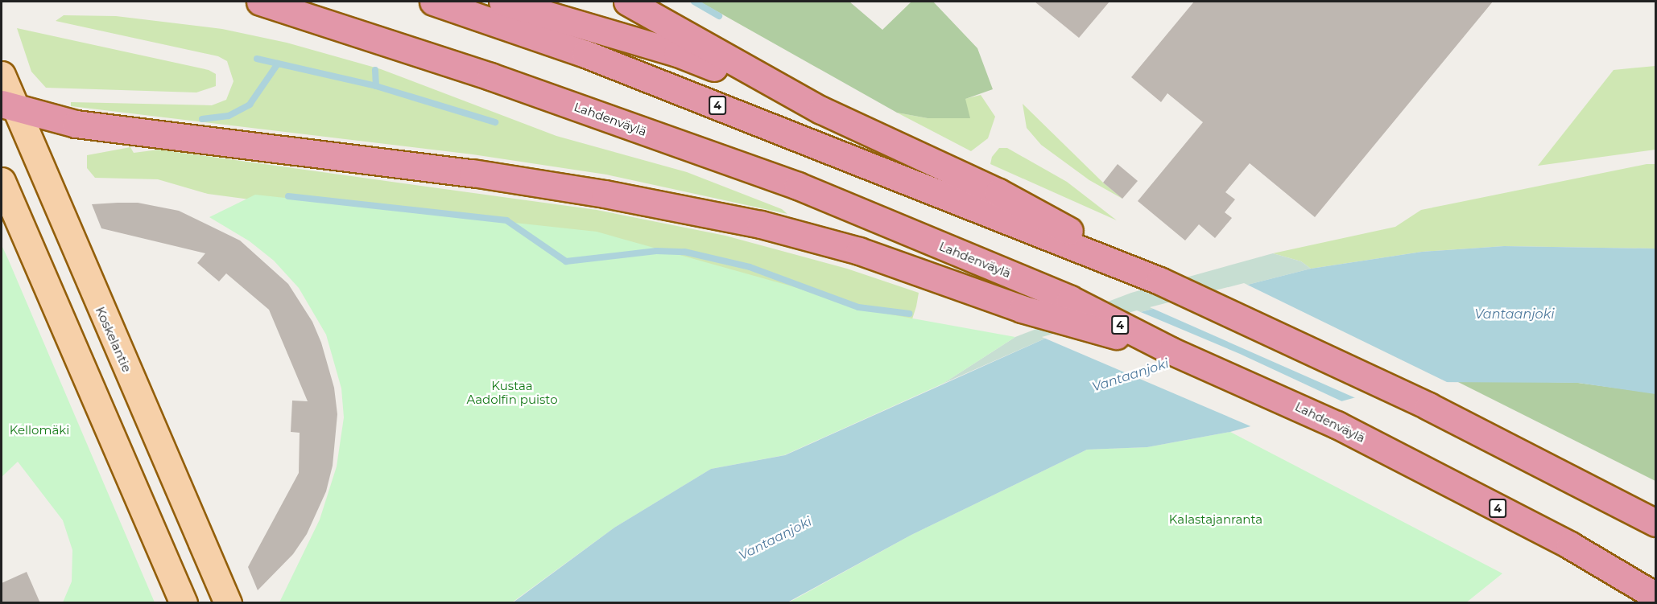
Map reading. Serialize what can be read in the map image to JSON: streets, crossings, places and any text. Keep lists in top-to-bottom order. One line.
{"streets":{"highway":["4","Lahdenväylä"],"main road":["Koskelantie"]},"water":["Vantaanjoki"],"parks":["Kustaa Aadolfin puisto","Kellomäki","Kalastajanranta"]}
